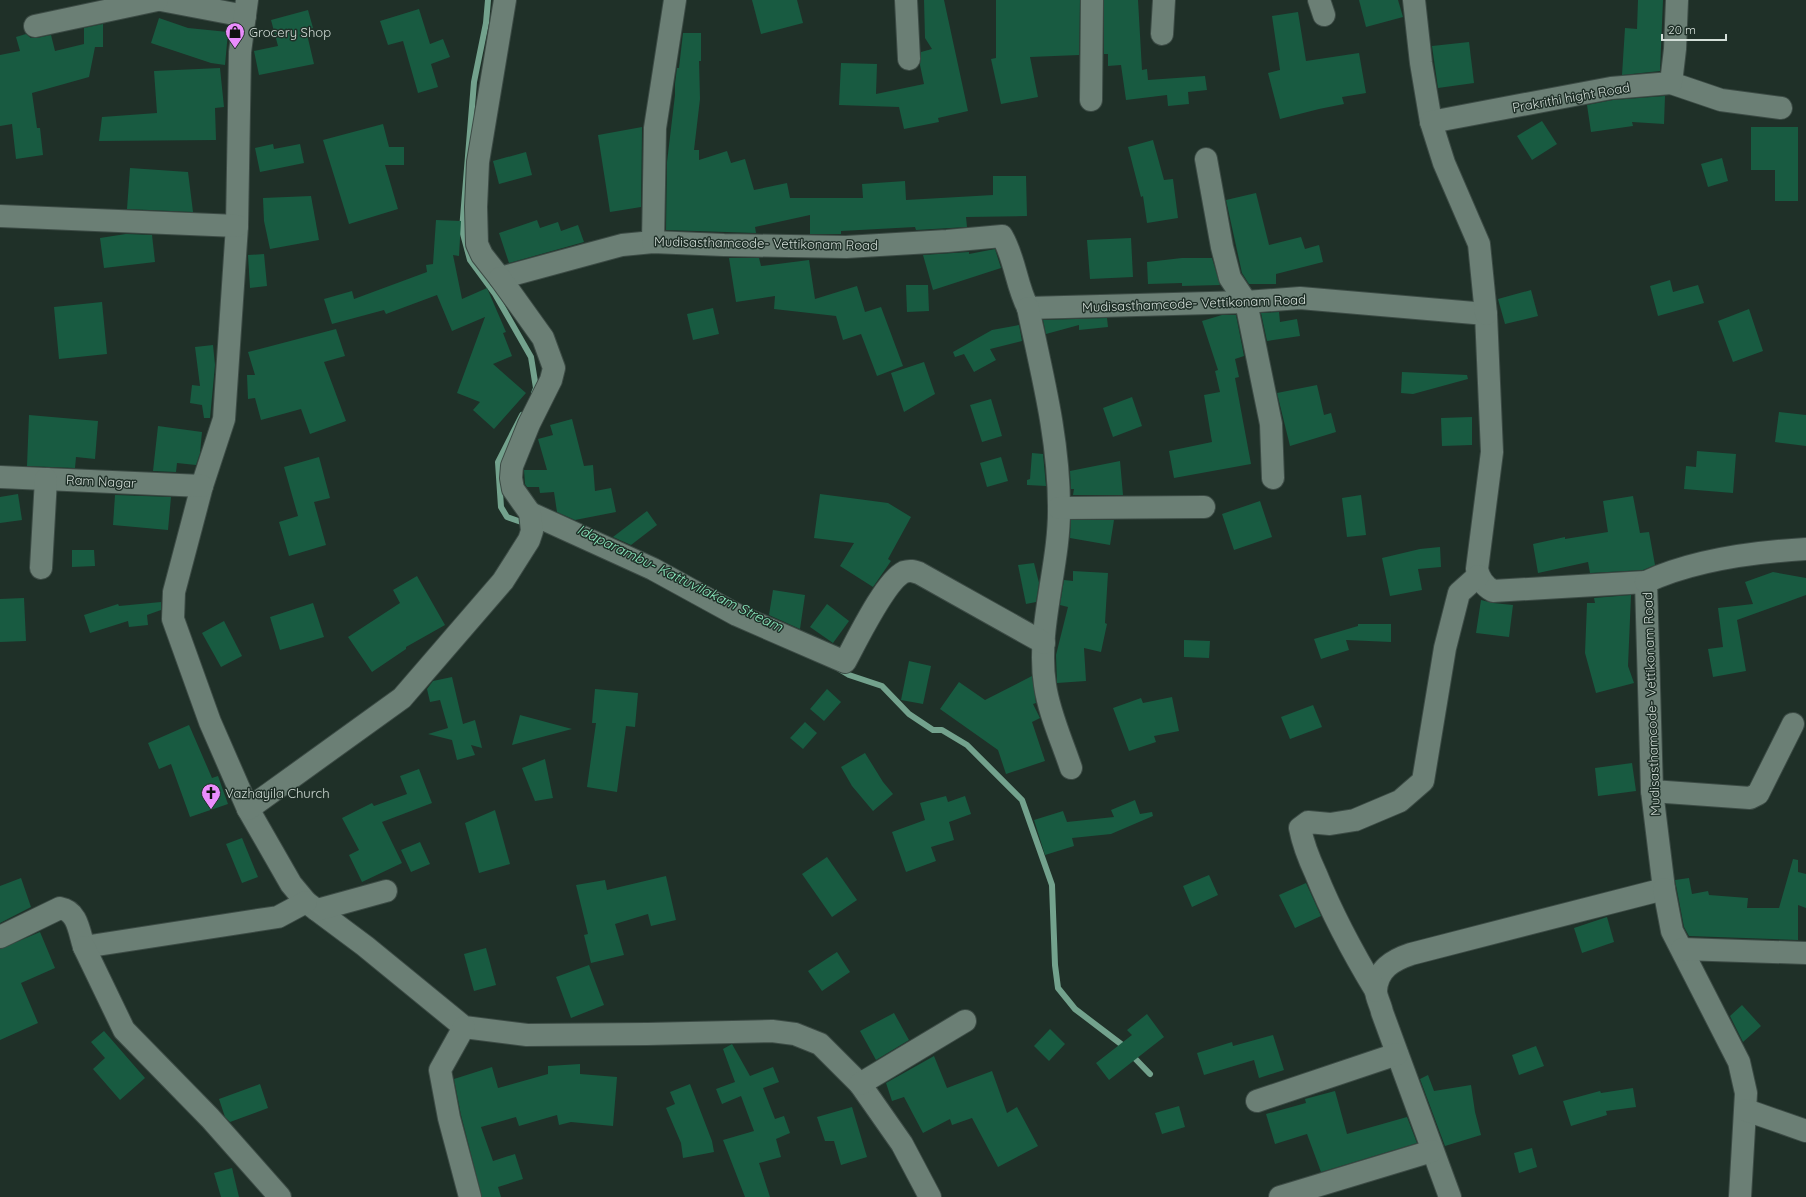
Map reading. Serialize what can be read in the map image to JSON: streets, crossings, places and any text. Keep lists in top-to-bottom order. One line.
{"streets":{"street":["Prakrithi hight Road","Mudisasthamcode- Vettikonam Road","Ram Nagar"]},"water":["Idaparambu- Kattuvilakam Stream"],"places":{"shop":["Grocery Shop"],"church":["Vazhayila Church"]},"scale_bar":"20 m"}
